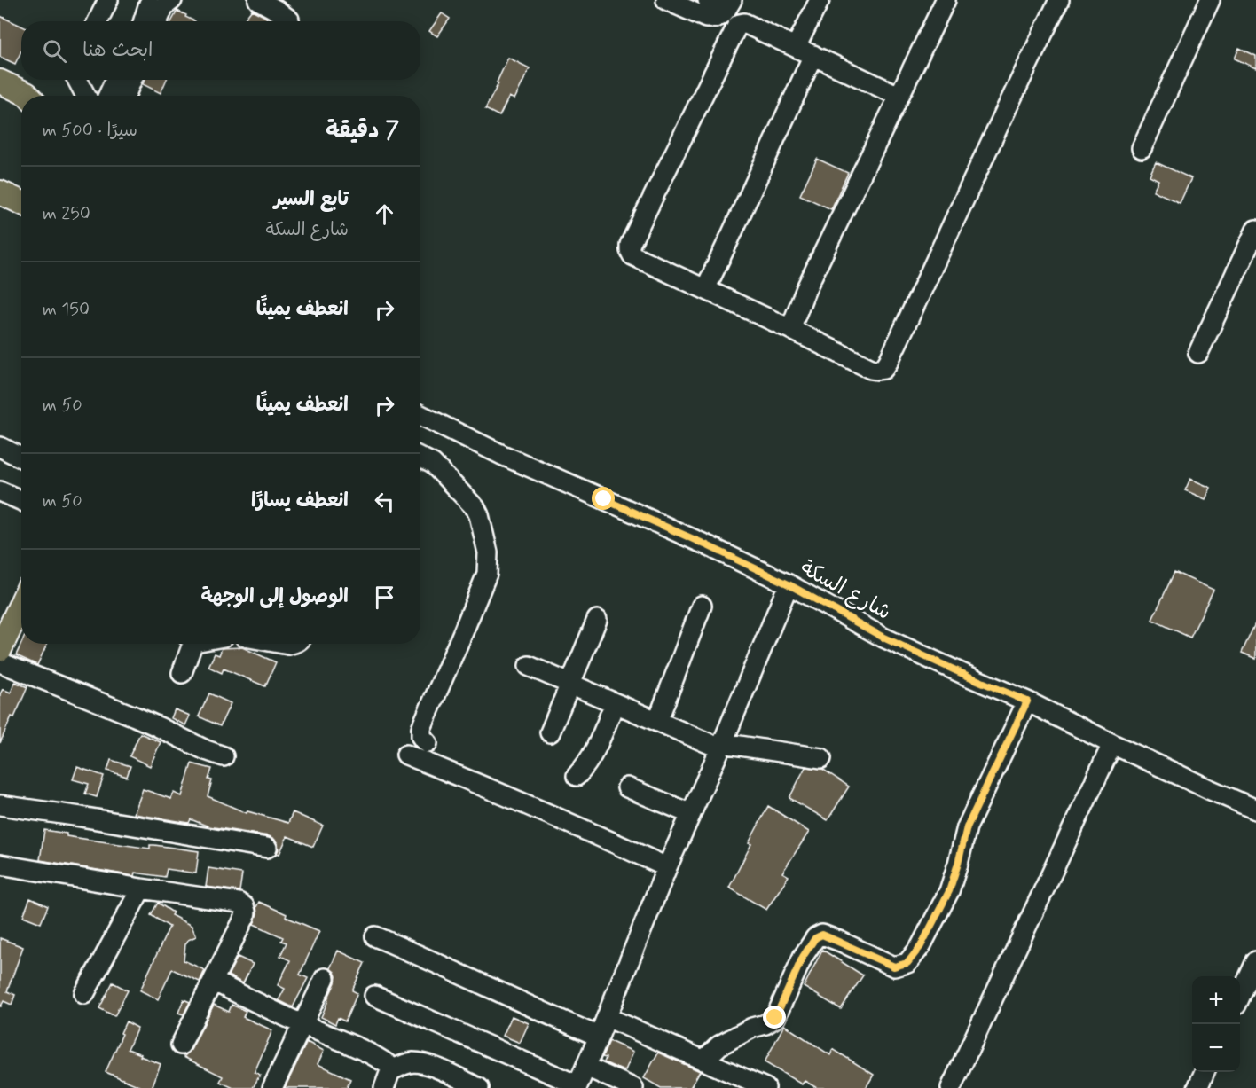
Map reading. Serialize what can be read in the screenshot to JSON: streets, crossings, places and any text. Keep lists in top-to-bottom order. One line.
{"streets":{"street":["شارع السكة"]},"page":{"search":"ابحث هنا","heading":["7 دقيقة","سيرًا · 500 m"],"list":[["تابع السير","شارع السكة","250 m"],["انعطف يمينًا","150 m"],["انعطف يمينًا","50 m"],["انعطف يسارًا","50 m"],"الوصول إلى الوجهة"],"map_buttons":["+","−"]}}
